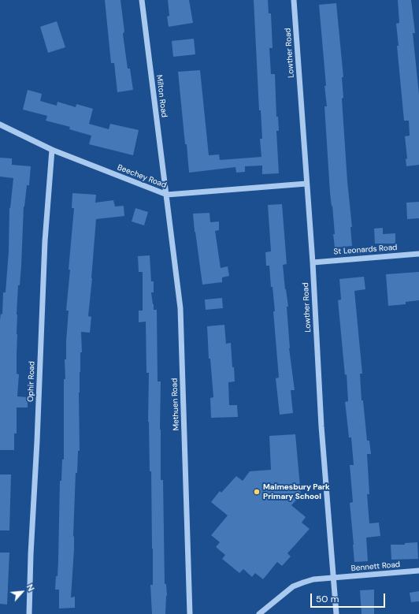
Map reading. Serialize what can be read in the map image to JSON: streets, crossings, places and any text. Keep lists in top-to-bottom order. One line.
{"streets":{"street":["Lowther Road","Milton Road","Beechey Road","St Leonards Road","Ophir Road","Methuen Road","Bennett Road"]},"crossings":[["Lowther Road","Beechey Road"],["Lowther Road","St Leonards Road"],["Lowther Road","Bennett Road"],["Milton Road","Beechey Road"],["Milton Road","Methuen Road"],["Beechey Road","Ophir Road"],["Beechey Road","Methuen Road"]],"places":["Malmesbury Park Primary School"],"scale_bar":"50 m","north":"top right"}
